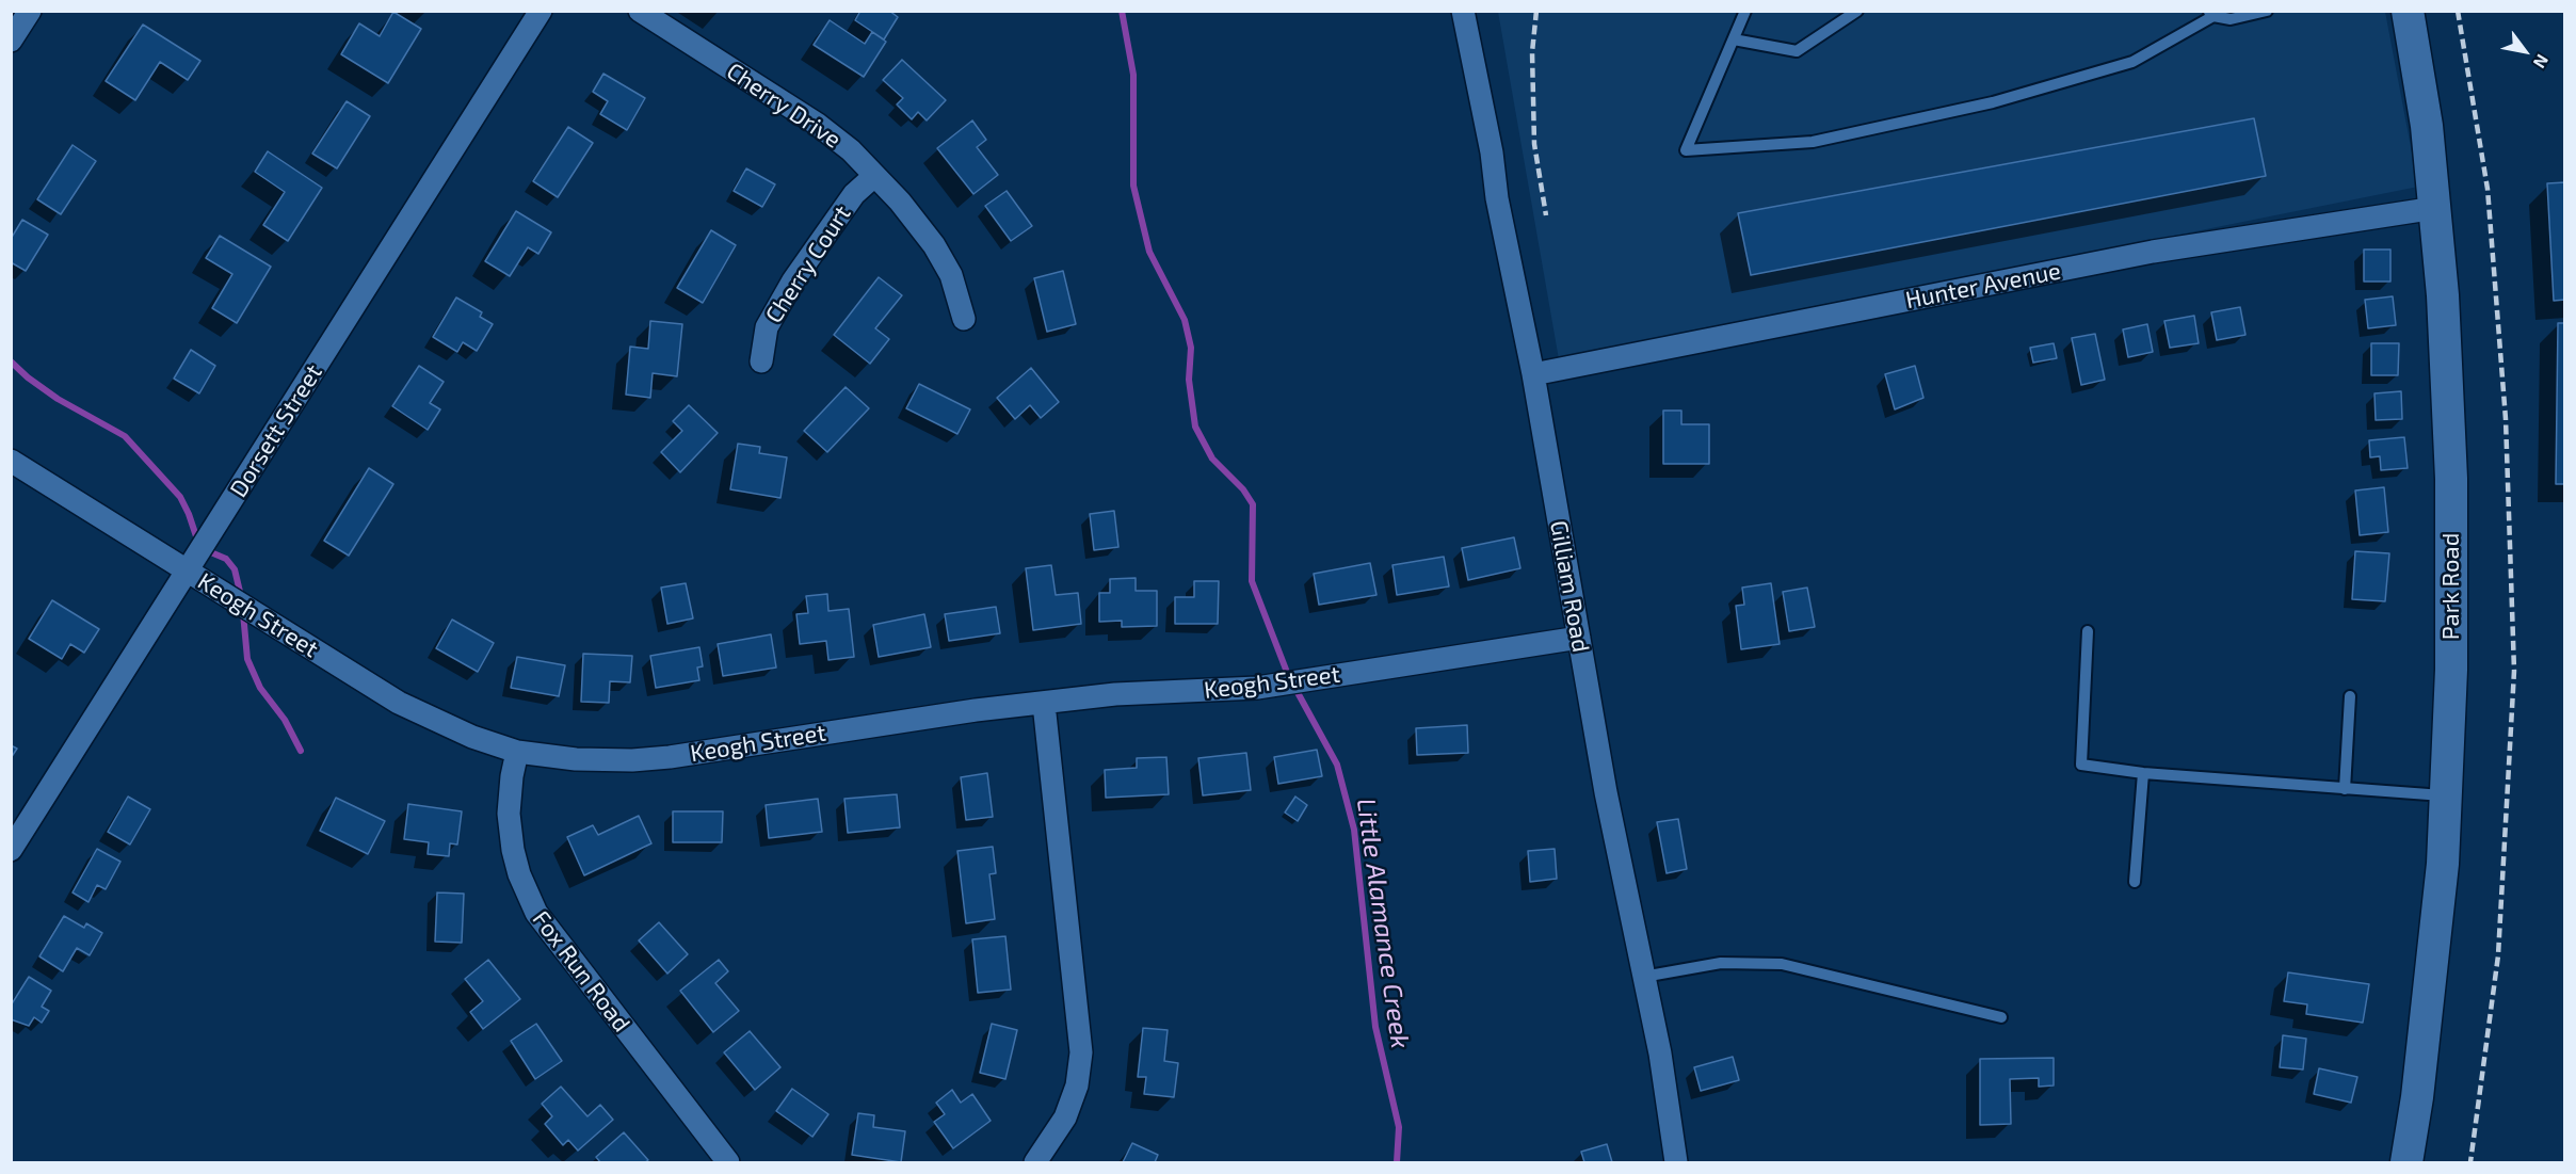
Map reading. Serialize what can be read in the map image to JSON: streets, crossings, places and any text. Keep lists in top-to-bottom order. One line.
{"streets":{"street":["Cherry Drive","Cherry Court","Hunter Avenue","Dorsett Street","Gilliam Road","Park Road","Keogh Street","Fox Run Road"]},"crossings":[["Cherry Drive","Cherry Court"],["Hunter Avenue","Gilliam Road"],["Hunter Avenue","Park Road"],["Dorsett Street","Keogh Street"],["Gilliam Road","Keogh Street"],["Keogh Street","Fox Run Road"]],"water":["Little Alamance Creek"],"north":"bottom right"}
